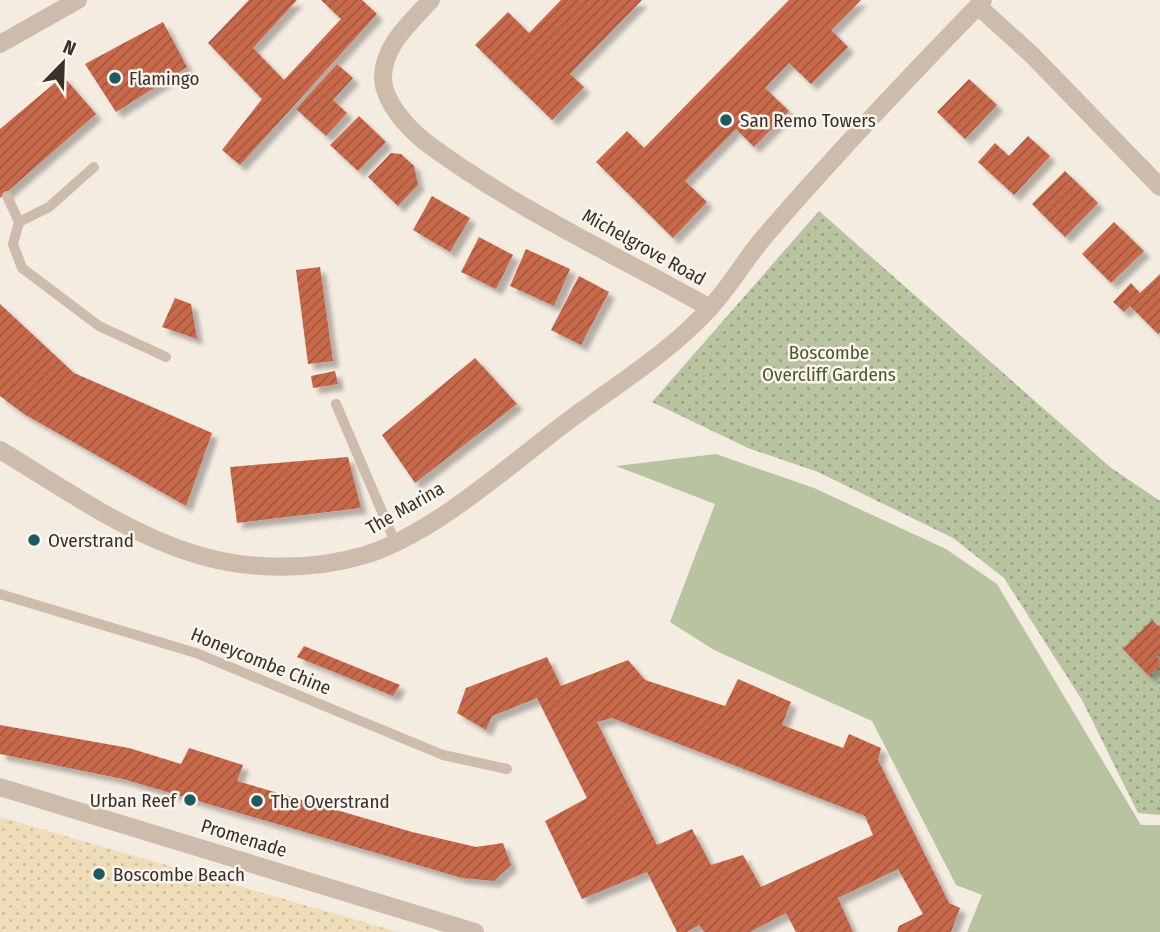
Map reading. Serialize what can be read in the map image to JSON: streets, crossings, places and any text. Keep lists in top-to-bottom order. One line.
{"streets":{"street":["Michelgrove Road","The Marina","Promenade"],"lane":["Honeycombe Chine"]},"crossings":[["Michelgrove Road","The Marina"]],"parks":["Boscombe Overcliff Gardens"],"places":["Flamingo","San Remo Towers","Overstrand","Urban Reef","The Overstrand","Boscombe Beach"],"north":"top right"}
